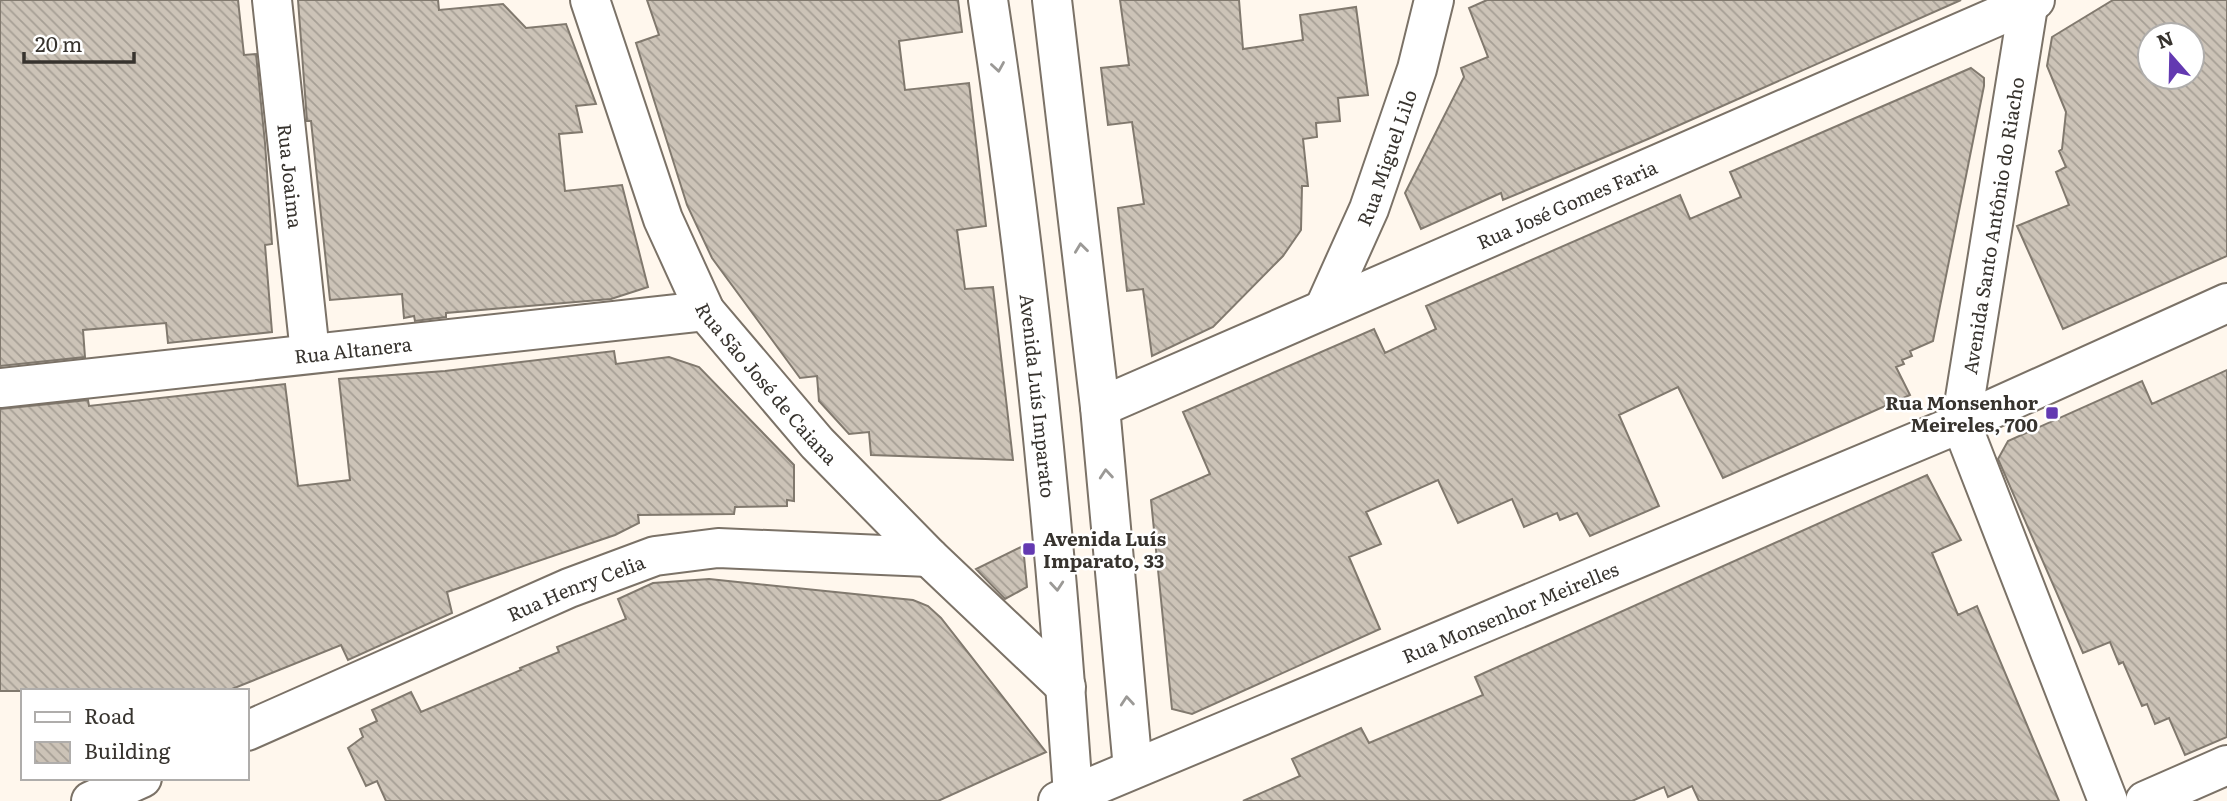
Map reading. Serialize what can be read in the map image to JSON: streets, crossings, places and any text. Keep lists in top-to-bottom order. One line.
{"streets":{"street":["Rua Miguel Lilo","Rua Joaima","Rua José Gomes Faria","Avenida Santo Antônio do Riacho","Rua Altanera","Rua São José de Caiana","Avenida Luís Imparato","Rua Henry Celia","Rua Monsenhor Meirelles"]},"crossings":[["Rua Miguel Lilo","Rua José Gomes Faria"],["Rua Joaima","Rua Altanera"],["Rua José Gomes Faria","Avenida Santo Antônio do Riacho"],["Avenida Santo Antônio do Riacho","Rua Monsenhor Meirelles"],["Rua Altanera","Rua São José de Caiana"],["Rua São José de Caiana","Avenida Luís Imparato"],["Rua São José de Caiana","Rua Henry Celia"],["Avenida Luís Imparato","Rua Monsenhor Meirelles"]],"places":{"transit":["Rua Monsenhor Meireles, 700","Avenida Luís Imparato, 33"]},"legend":["Road","Building"],"scale_bar":"20 m","north":"top"}
